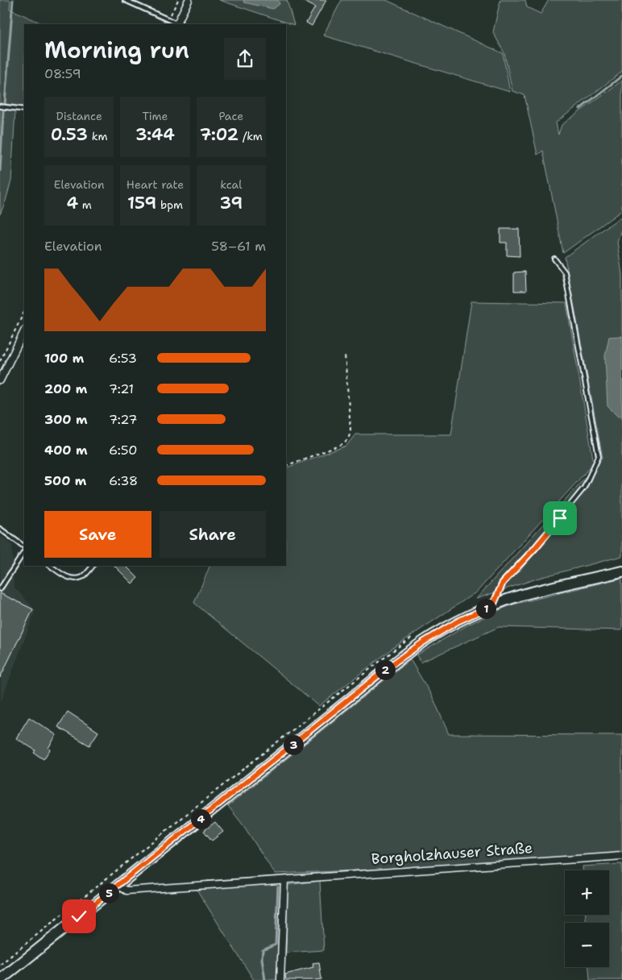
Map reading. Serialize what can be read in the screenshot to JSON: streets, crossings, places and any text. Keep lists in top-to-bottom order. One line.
{"streets":{"street":["Borgholzhauser Straße"]},"page":{"heading":["Morning run","08:59"],"stats":[["Distance","0.53 km"],["Time","3:44"],["Pace","7:02 /km"],["Elevation","4 m"],["Heart rate","159 bpm"],["kcal","39"]],"chart":["Elevation","58–61 m"],"list":[{"name":"100 m","note":"6:53"},{"name":"200 m","note":"7:21"},{"name":"300 m","note":"7:27"},{"name":"400 m","note":"6:50"},{"name":"500 m","note":"6:38"}],"buttons":["Save","Share"],"pins":["1","2","3","4","5"],"map_buttons":["+","−"]}}
